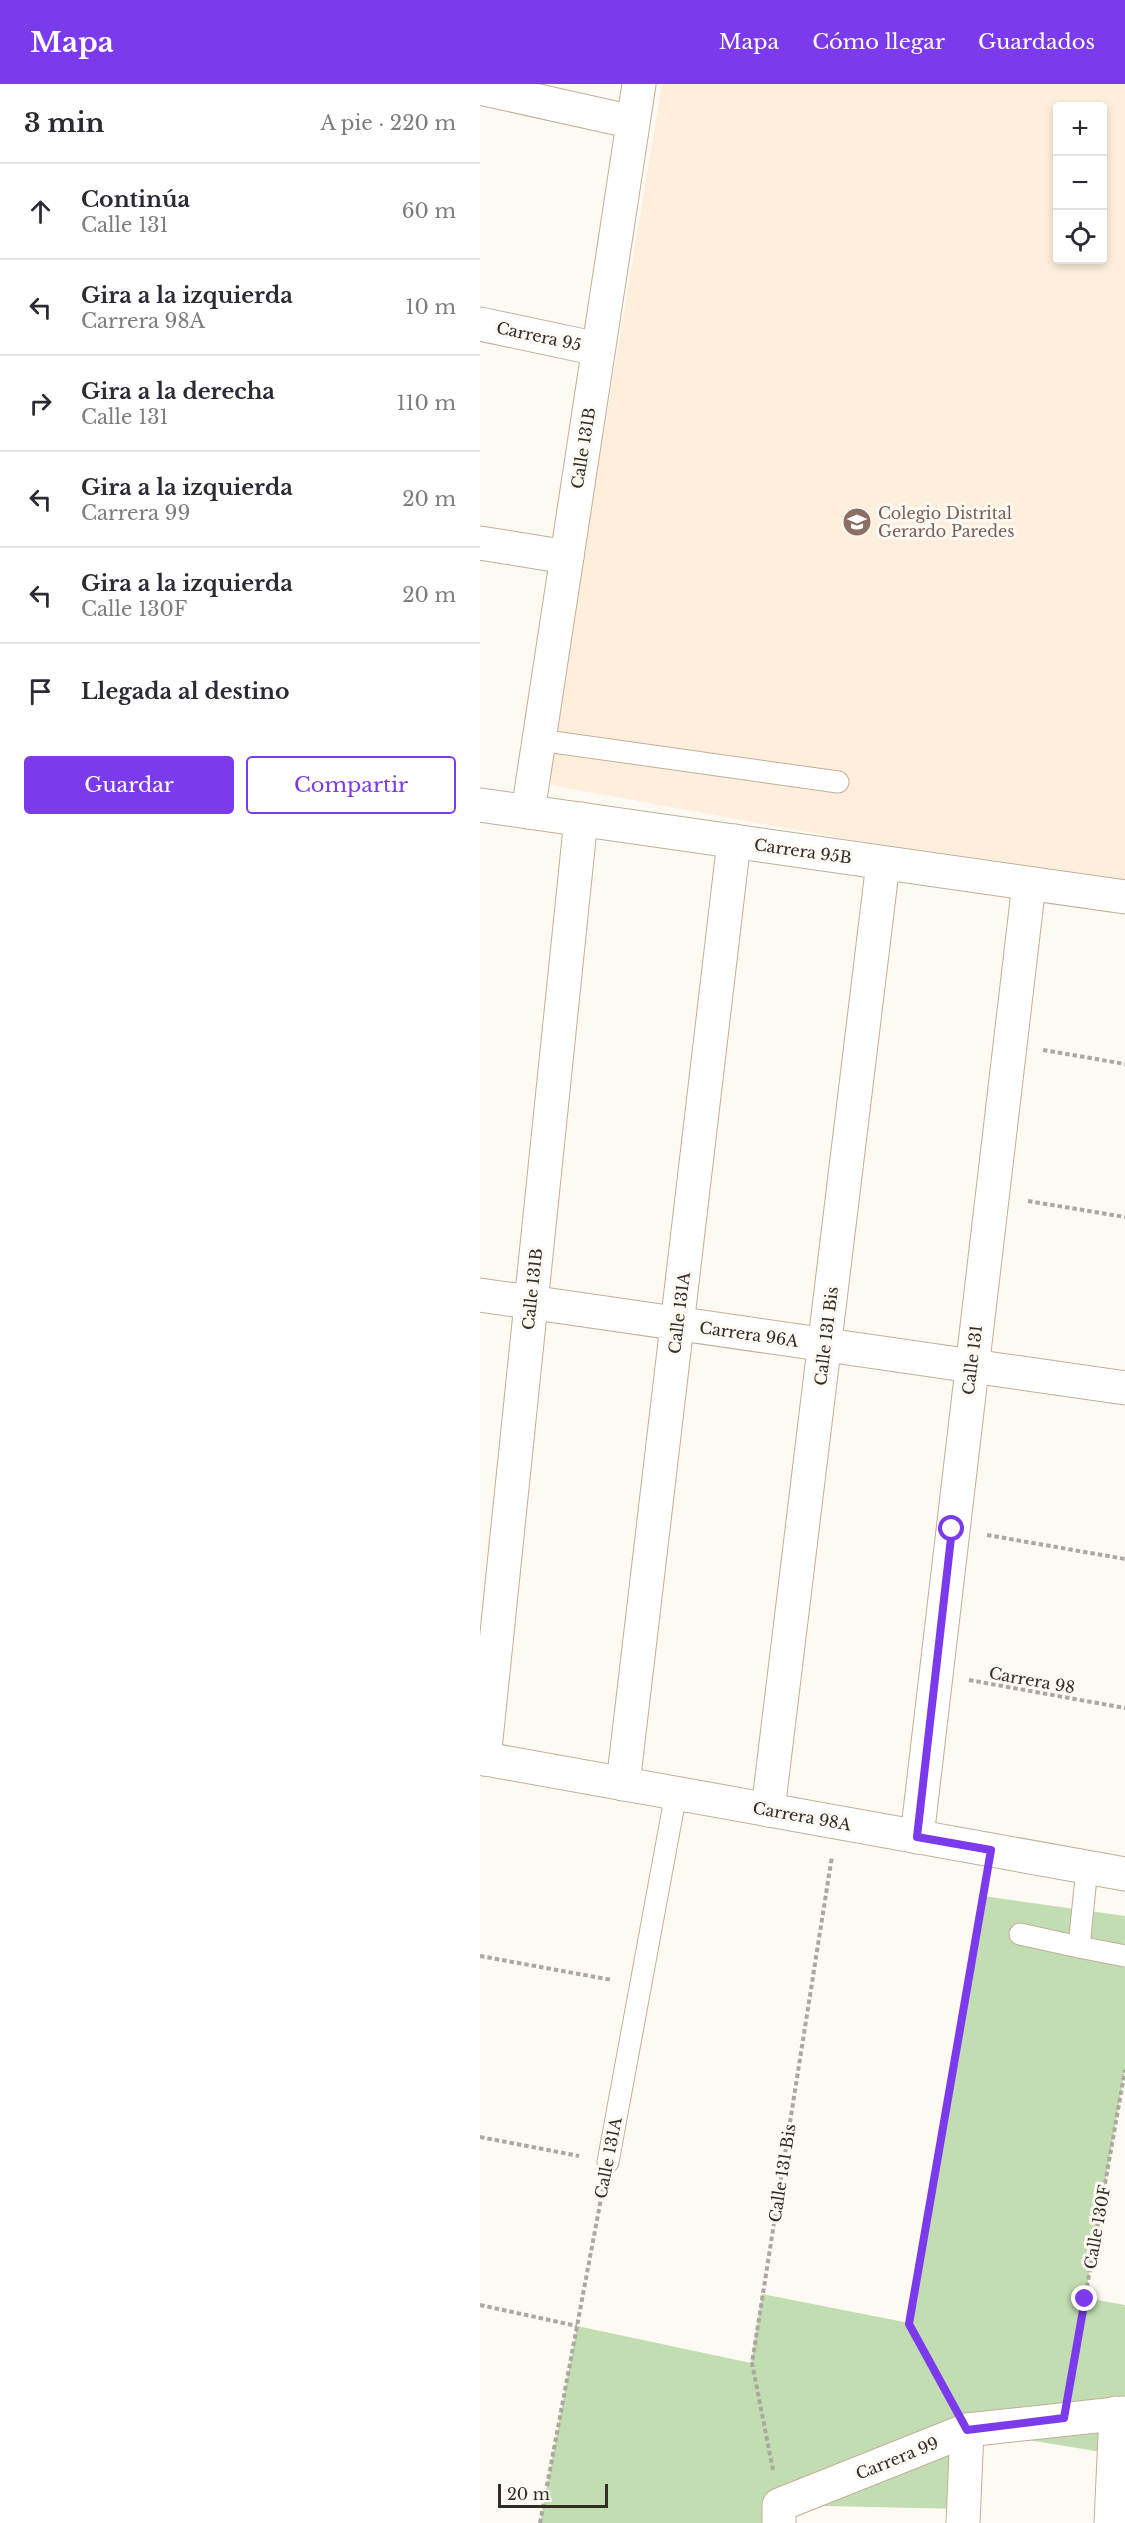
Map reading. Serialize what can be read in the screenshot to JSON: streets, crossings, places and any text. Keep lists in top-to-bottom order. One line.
{"streets":{"street":["Carrera 95","Calle 131B","Carrera 95B","Calle 131A","Carrera 96A","Calle 131 Bis","Calle 131","Carrera 98A","Carrera 99"],"path":["Carrera 98","Calle 130F"]},"crossings":[["Carrera 95","Calle 131B"],["Calle 131B","Carrera 95B"],["Calle 131B","Carrera 96A"],["Calle 131B","Carrera 98A"],["Carrera 95B","Calle 131A"],["Carrera 95B","Calle 131 Bis"],["Carrera 95B","Calle 131"],["Calle 131A","Carrera 96A"],["Calle 131A","Carrera 98A"],["Carrera 96A","Calle 131 Bis"],["Carrera 96A","Calle 131"],["Calle 131 Bis","Carrera 98A"],["Calle 131 Bis","Carrera 99"],["Calle 131","Carrera 98"],["Calle 131","Carrera 98A"],["Calle 130F","Carrera 99"]],"places":{"school or university":["Colegio Distrital Gerardo Paredes"]},"scale_bar":"20 m","page":{"header":"Mapa","nav":["Mapa","Cómo llegar","Guardados"],"heading":["3 min","A pie · 220 m"],"map_buttons":["+","−"],"list":[["Continúa","Calle 131","60 m"],["Gira a la izquierda","Carrera 98A","10 m"],["Gira a la derecha","Calle 131","110 m"],["Gira a la izquierda","Carrera 99","20 m"],["Gira a la izquierda","Calle 130F","20 m"],"Llegada al destino"],"buttons":["Guardar","Compartir"],"scale":"20 m"}}
